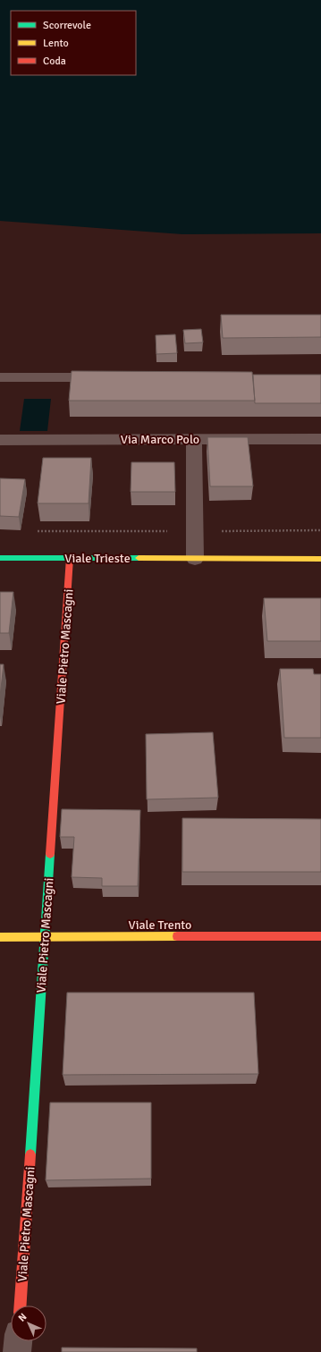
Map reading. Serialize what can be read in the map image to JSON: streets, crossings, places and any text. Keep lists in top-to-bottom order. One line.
{"streets":{"street":["Via Marco Polo","Viale Trieste","Viale Pietro Mascagni","Viale Trento"]},"crossings":[["Viale Trieste","Viale Pietro Mascagni"],["Viale Pietro Mascagni","Viale Trento"]],"legend":["Scorrevole","Lento","Coda"],"north":"top left"}
